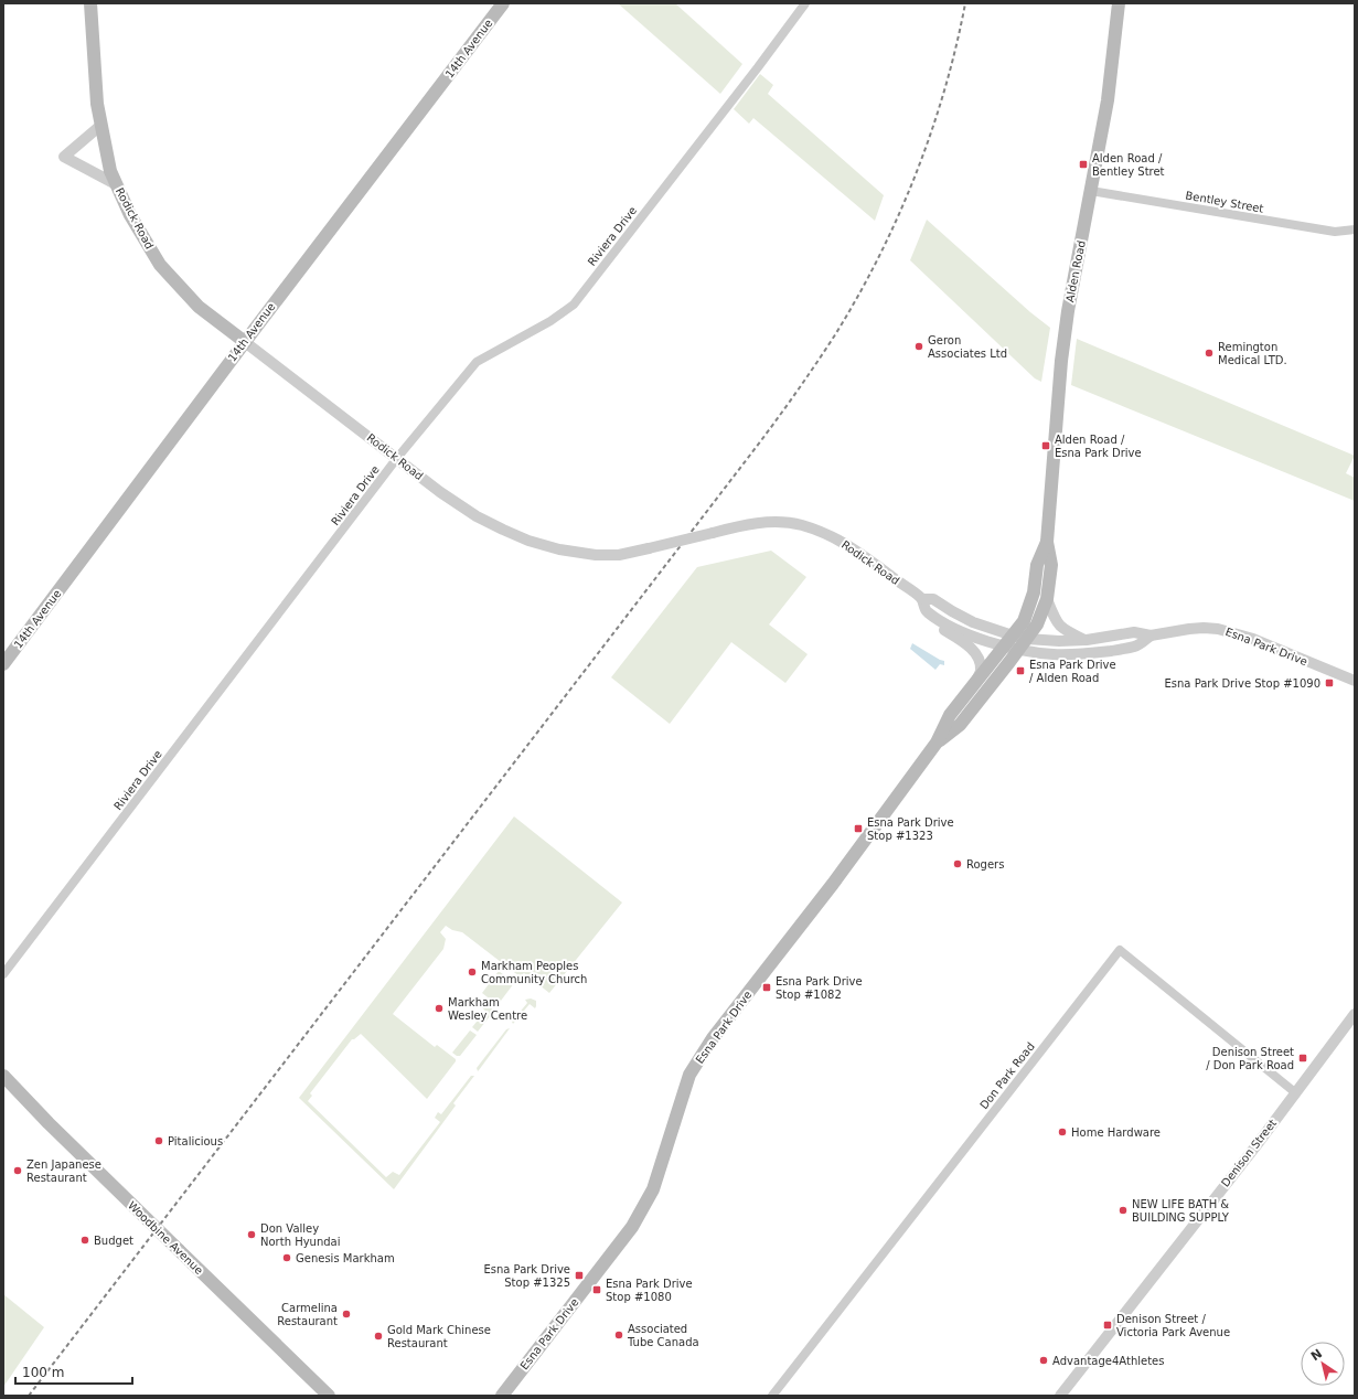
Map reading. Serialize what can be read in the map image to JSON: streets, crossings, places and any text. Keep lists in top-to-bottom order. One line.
{"streets":{"main road":["14th Avenue","Rodick Road","Alden Road","Esna Park Drive","Woodbine Avenue"],"street":["Bentley Street","Riviera Drive","Don Park Road","Denison Street"]},"crossings":[["14th Avenue","Rodick Road"],["Bentley Street","Alden Road"],["Rodick Road","Riviera Drive"],["Rodick Road","Alden Road"],["Rodick Road","Esna Park Drive"],["Alden Road","Esna Park Drive"],["Don Park Road","Denison Street"]],"places":{"transit":["Alden Road / Bentley Stret","Alden Road / Esna Park Drive","Esna Park Drive / Alden Road","Esna Park Drive Stop #1090","Esna Park Drive Stop #1323","Esna Park Drive Stop #1082","Denison Street / Don Park Road","Esna Park Drive Stop #1325","Esna Park Drive Stop #1080","Denison Street / Victoria Park Avenue"],"other":["Geron Associates Ltd","Remington Medical LTD.","Rogers","Markham Peoples Community Church","Markham Wesley Centre","Home Hardware","Pitalicious","Zen Japanese Restaurant","NEW LIFE BATH & BUILDING SUPPLY","Don Valley North Hyundai","Budget","Genesis Markham","Carmelina Restaurant","Associated Tube Canada","Gold Mark Chinese Restaurant","Advantage4Athletes"]},"scale_bar":"100 m","north":"top left"}
